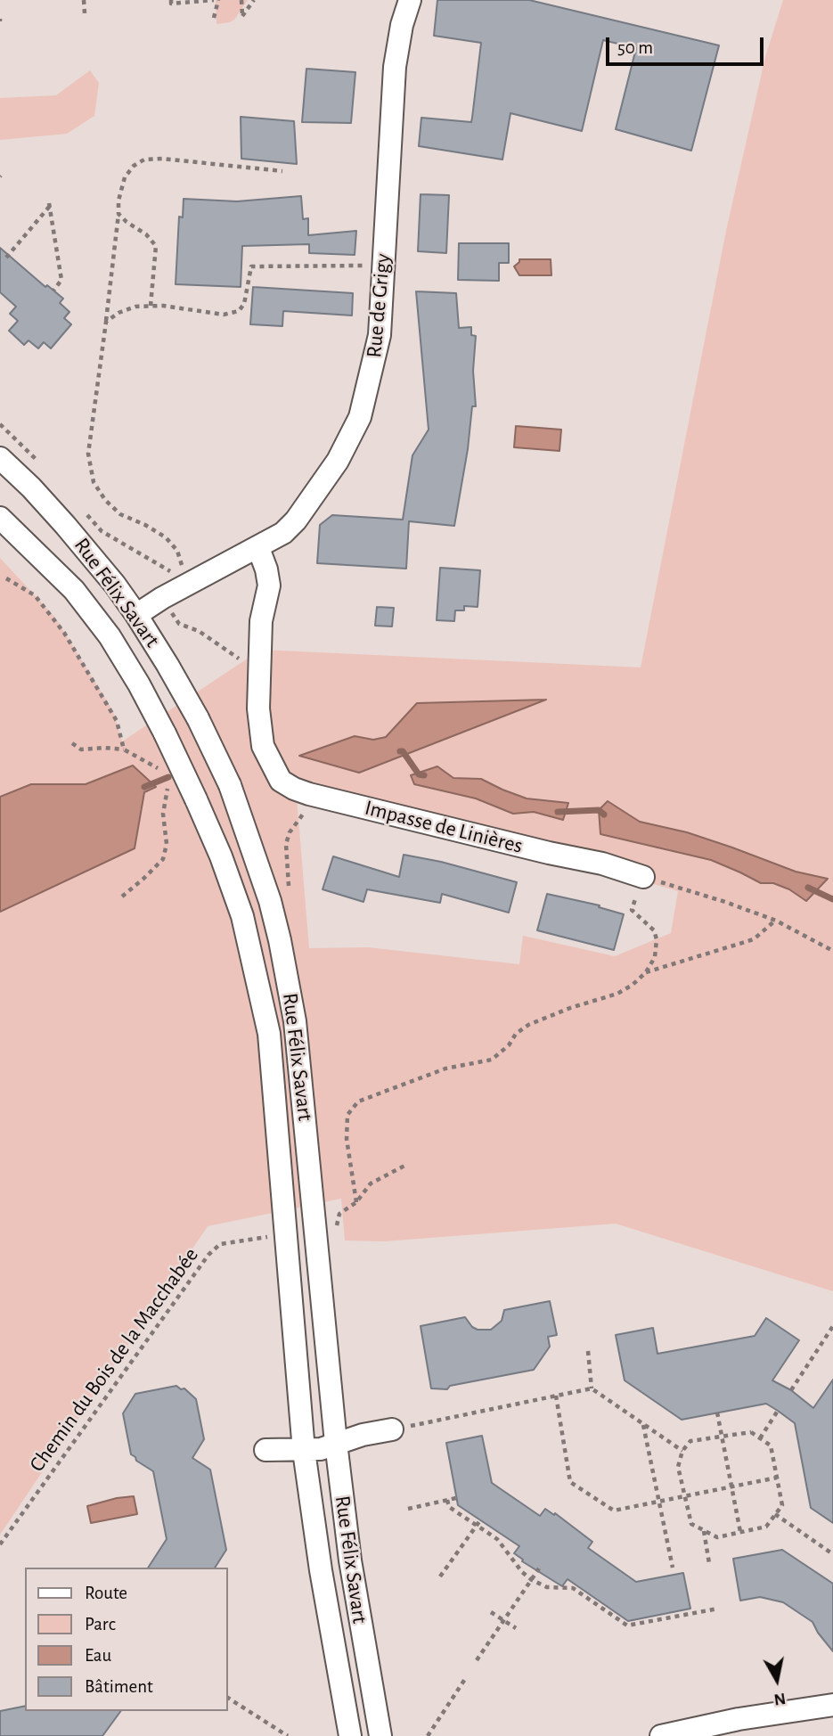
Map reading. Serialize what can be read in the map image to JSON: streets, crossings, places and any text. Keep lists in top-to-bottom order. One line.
{"streets":{"street":["Rue de Grigy","Rue Félix Savart","Impasse de Linières"],"path":["Chemin du Bois de la Macchabée"]},"crossings":[["Rue de Grigy","Rue Félix Savart"],["Rue de Grigy","Impasse de Linières"]],"legend":["Route","Parc","Eau","Bâtiment"],"scale_bar":"50 m","north":"bottom"}
